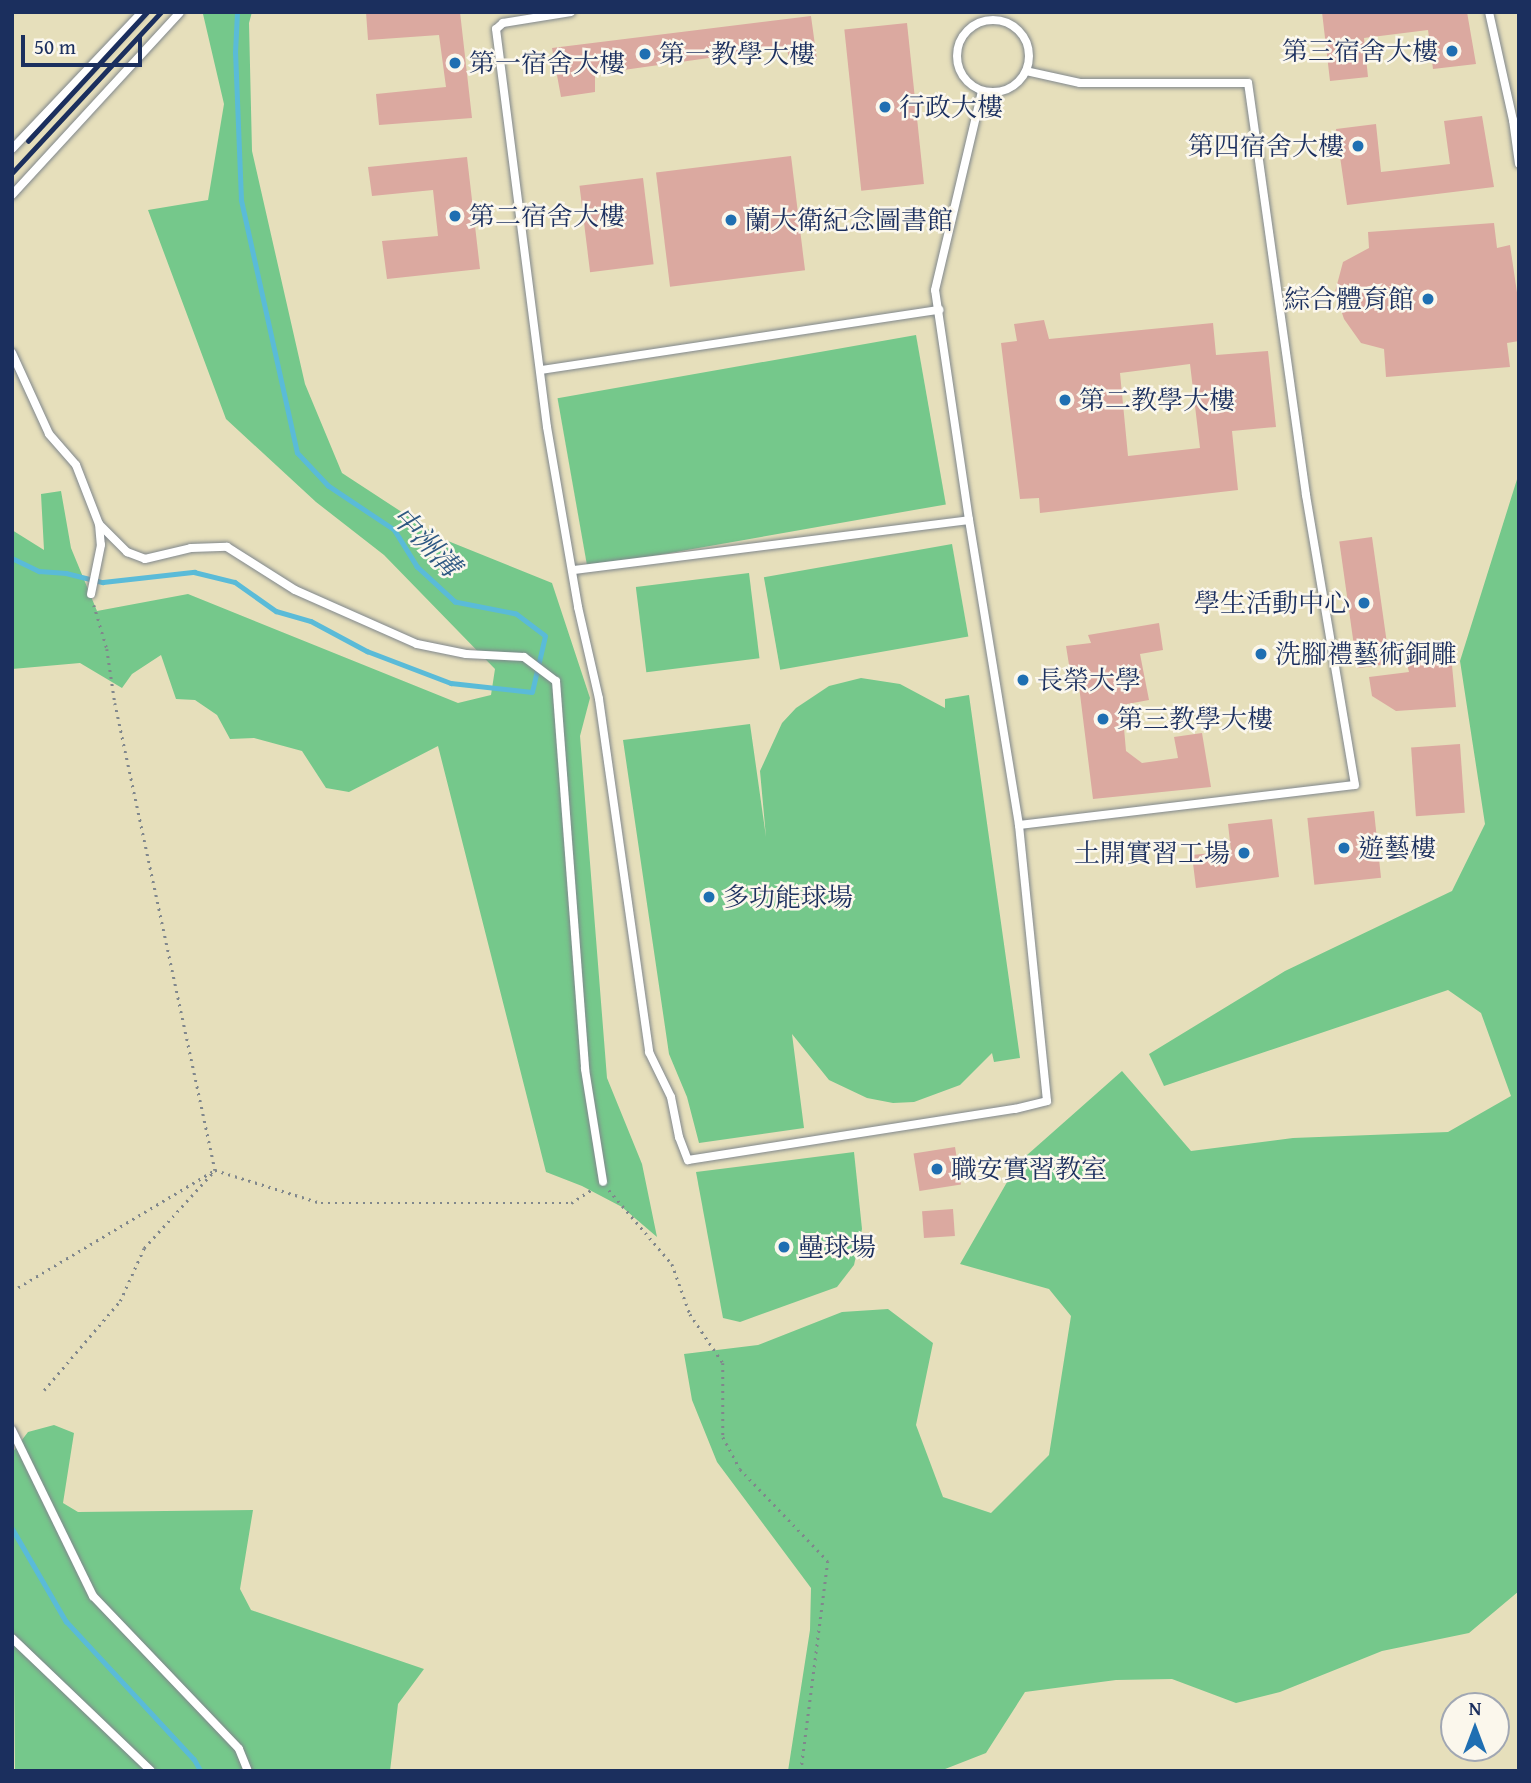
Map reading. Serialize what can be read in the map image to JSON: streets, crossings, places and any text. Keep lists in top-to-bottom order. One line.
{"water":["中洲溝"],"places":["第三宿舍大樓","第一教學大樓","第一宿舍大樓","行政大樓","第四宿舍大樓","第二宿舍大樓","蘭大衛紀念圖書館","綜合體育館","第二教學大樓","學生活動中心","洗腳禮藝術銅雕","長榮大學","第三教學大樓","遊藝樓","土開實習工場","多功能球場","職安實習教室","壘球場"],"scale_bar":"50 m","north":"top"}
